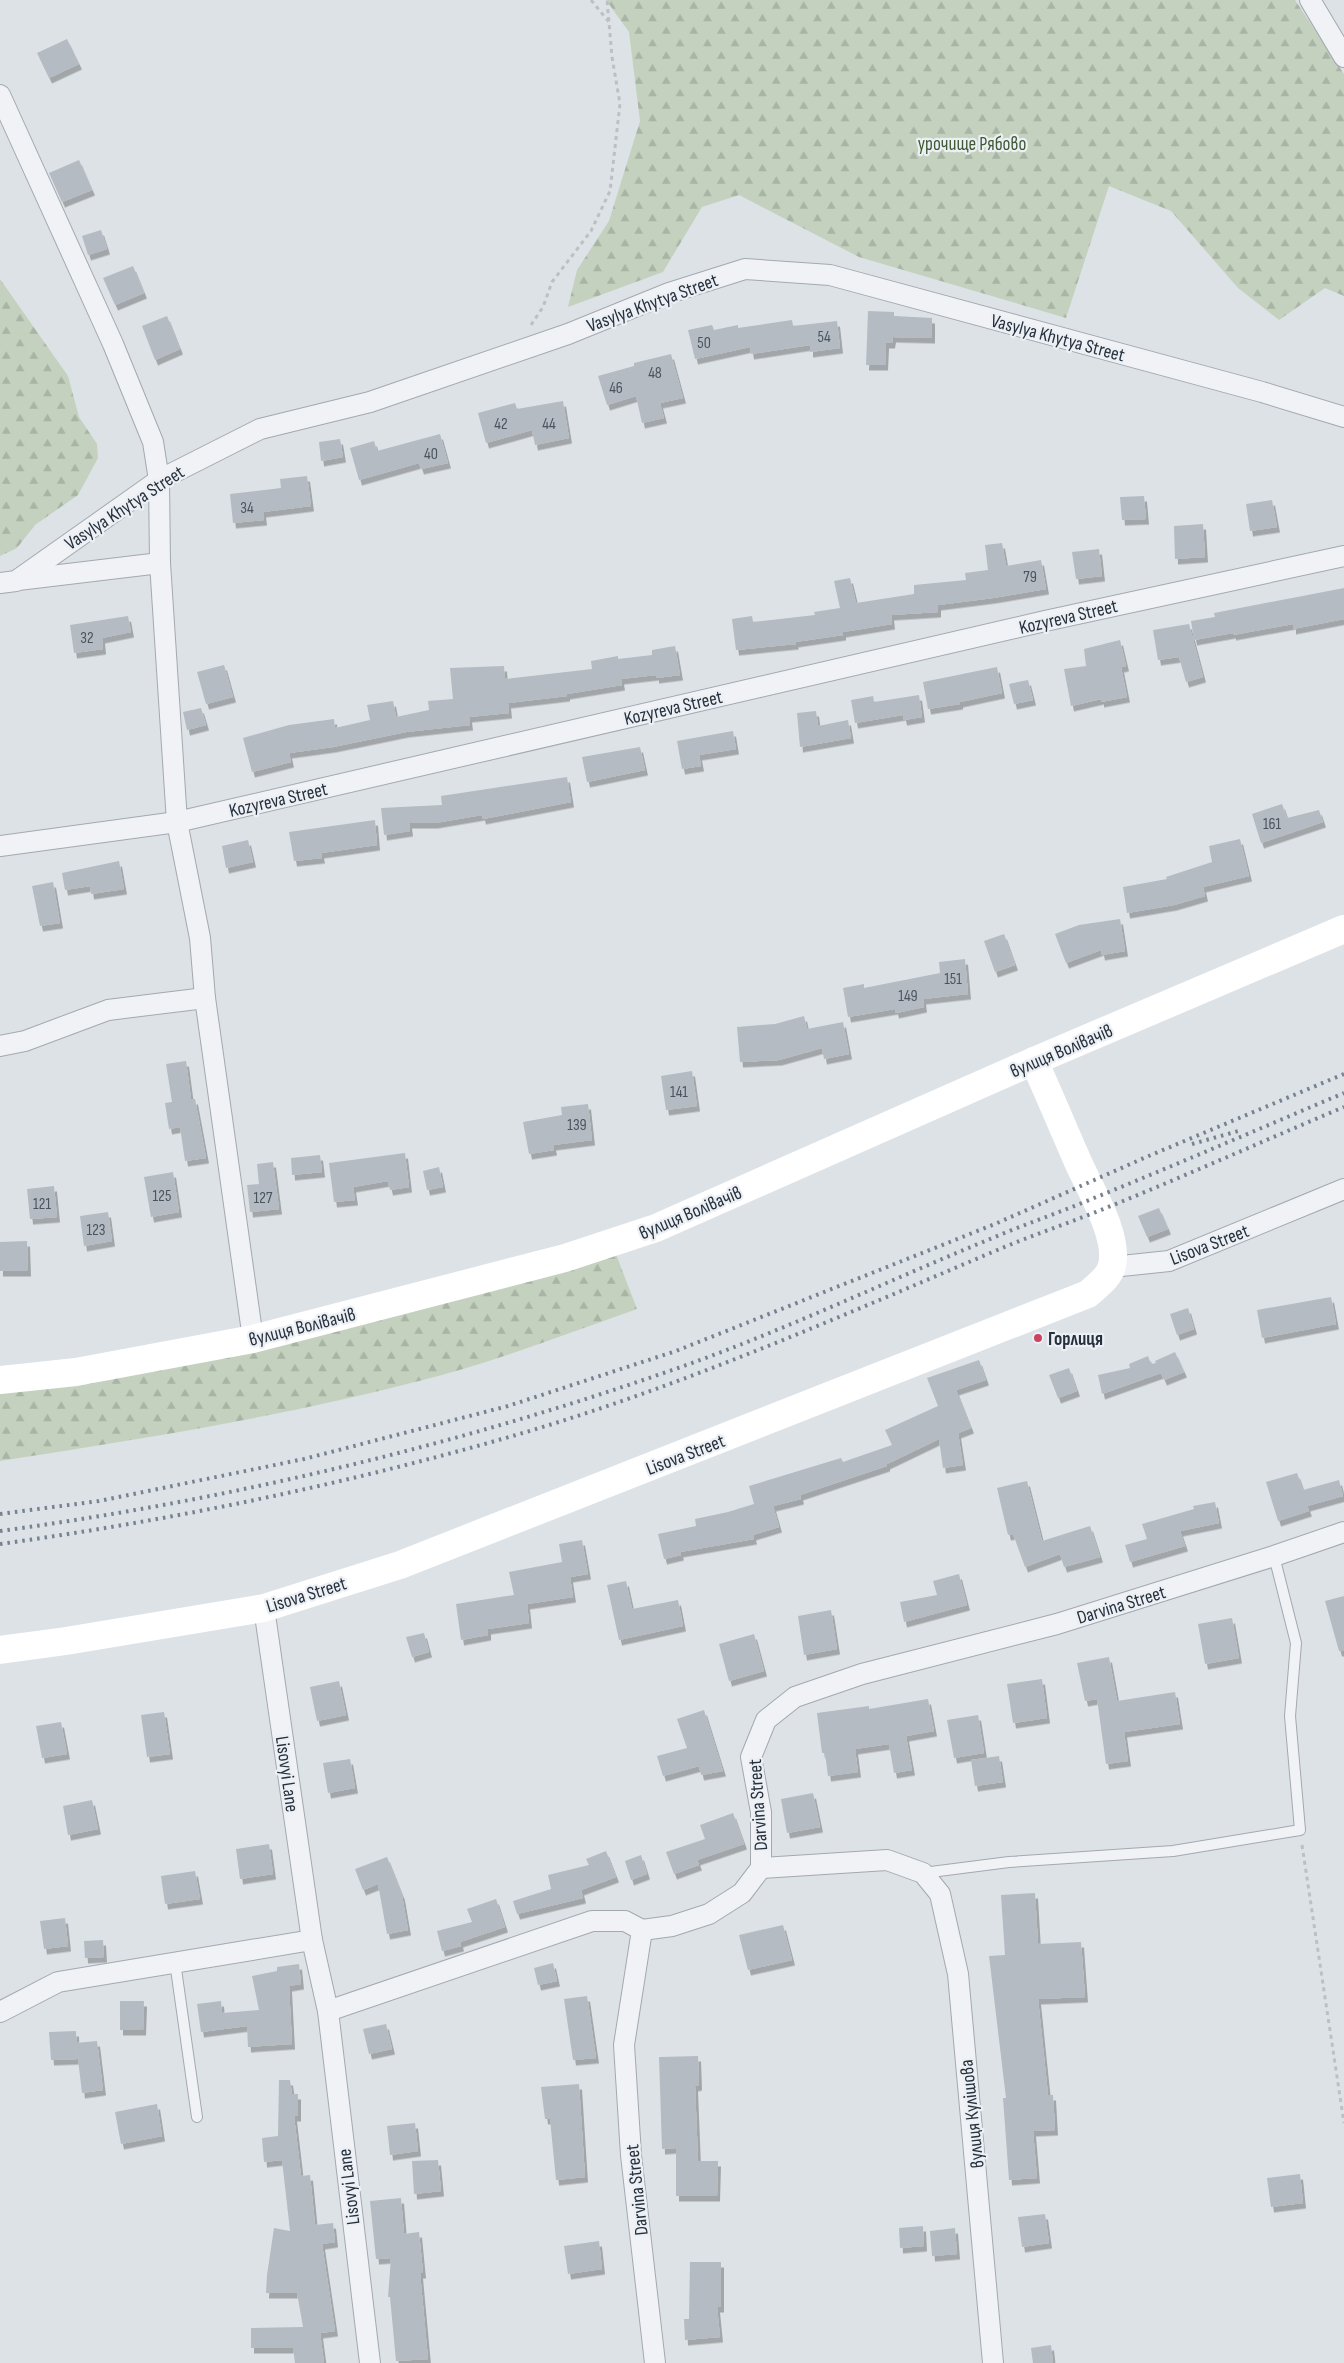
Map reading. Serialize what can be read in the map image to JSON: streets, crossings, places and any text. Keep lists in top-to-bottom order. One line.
{"streets":{"street":["Vasylya Khytya Street","Kozyreva Street","вулиця Волівачів","Lisova Street","Darvina Street","Lisovyi Lane","вулиця Кулішова"]},"crossings":[["Lisova Street","Lisovyi Lane"]],"parks":["урочище Рябово"],"places":["Горлиця"],"house_numbers":["54","50","48","46","42","44","40","34","79","32","161","151","149","141","139","125","127","121","123"]}
